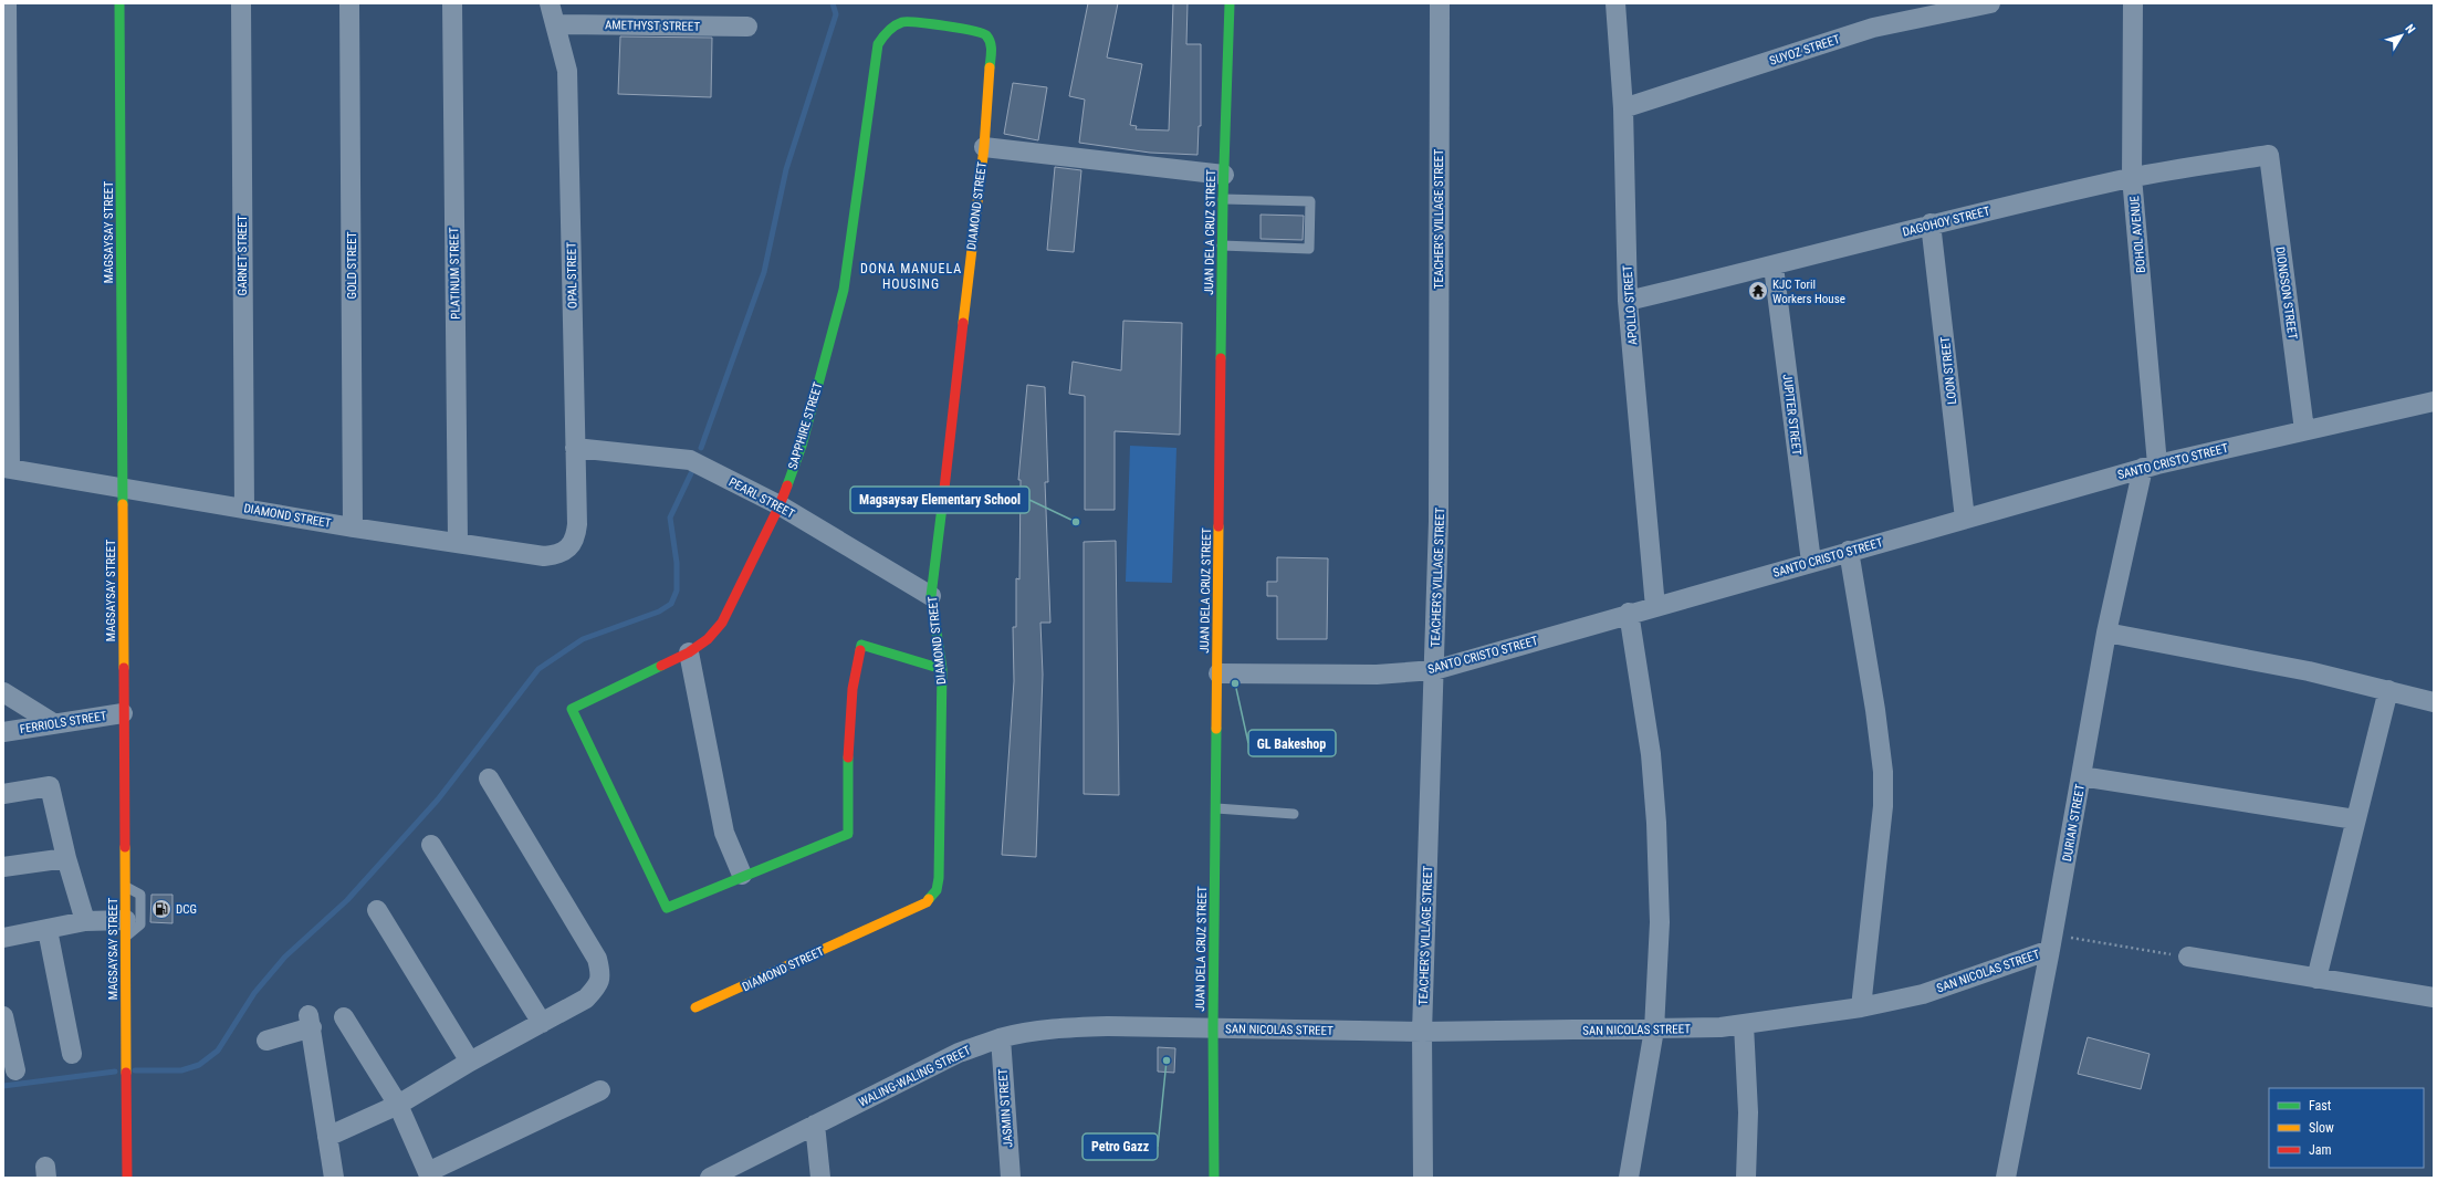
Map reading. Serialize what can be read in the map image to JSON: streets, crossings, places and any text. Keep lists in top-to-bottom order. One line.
{"streets":{"street":["AMETHYST STREET","SUYOZ STREET","DIAMOND STREET","TEACHER'S VILLAGE STREET","DAGOHOY STREET","MAGSAYSAY STREET","JUAN DELA CRUZ STREET","BOHOL AVENUE","GARNET STREET","GOLD STREET","PLATINUM STREET","OPAL STREET","DIONGSON STREET","APOLLO STREET","LOON STREET","JUPITER STREET","SAPPHIRE STREET","SANTO CRISTO STREET","PEARL STREET","FERRIOLS STREET","DURIAN STREET","SAN NICOLAS STREET","WALING-WALING STREET","JASMIN STREET"]},"crossings":[["AMETHYST STREET","OPAL STREET"],["SUYOZ STREET","APOLLO STREET"],["DIAMOND STREET","MAGSAYSAY STREET"],["DIAMOND STREET","GARNET STREET"],["DIAMOND STREET","GOLD STREET"],["DIAMOND STREET","PLATINUM STREET"],["DIAMOND STREET","OPAL STREET"],["DIAMOND STREET","SAPPHIRE STREET"],["DIAMOND STREET","PEARL STREET"],["TEACHER'S VILLAGE STREET","SANTO CRISTO STREET"],["TEACHER'S VILLAGE STREET","SAN NICOLAS STREET"],["DAGOHOY STREET","BOHOL AVENUE"],["DAGOHOY STREET","DIONGSON STREET"],["DAGOHOY STREET","APOLLO STREET"],["DAGOHOY STREET","LOON STREET"],["DAGOHOY STREET","JUPITER STREET"],["MAGSAYSAY STREET","FERRIOLS STREET"],["JUAN DELA CRUZ STREET","SANTO CRISTO STREET"],["JUAN DELA CRUZ STREET","SAN NICOLAS STREET"],["JUAN DELA CRUZ STREET","WALING-WALING STREET"],["BOHOL AVENUE","SANTO CRISTO STREET"],["BOHOL AVENUE","DURIAN STREET"],["OPAL STREET","PEARL STREET"],["DIONGSON STREET","SANTO CRISTO STREET"],["APOLLO STREET","SANTO CRISTO STREET"],["LOON STREET","SANTO CRISTO STREET"],["JUPITER STREET","SANTO CRISTO STREET"],["SAPPHIRE STREET","PEARL STREET"],["SANTO CRISTO STREET","DURIAN STREET"],["DURIAN STREET","SAN NICOLAS STREET"],["SAN NICOLAS STREET","WALING-WALING STREET"],["WALING-WALING STREET","JASMIN STREET"]],"districts":["DONA MANUELA HOUSING"],"places":{"temple":["KJC Toril Workers House"],"other":["Magsaysay Elementary School","GL Bakeshop","Petro Gazz"],"fuel station":["DCG"]},"legend":["Fast","Slow","Jam"],"north":"top right"}
